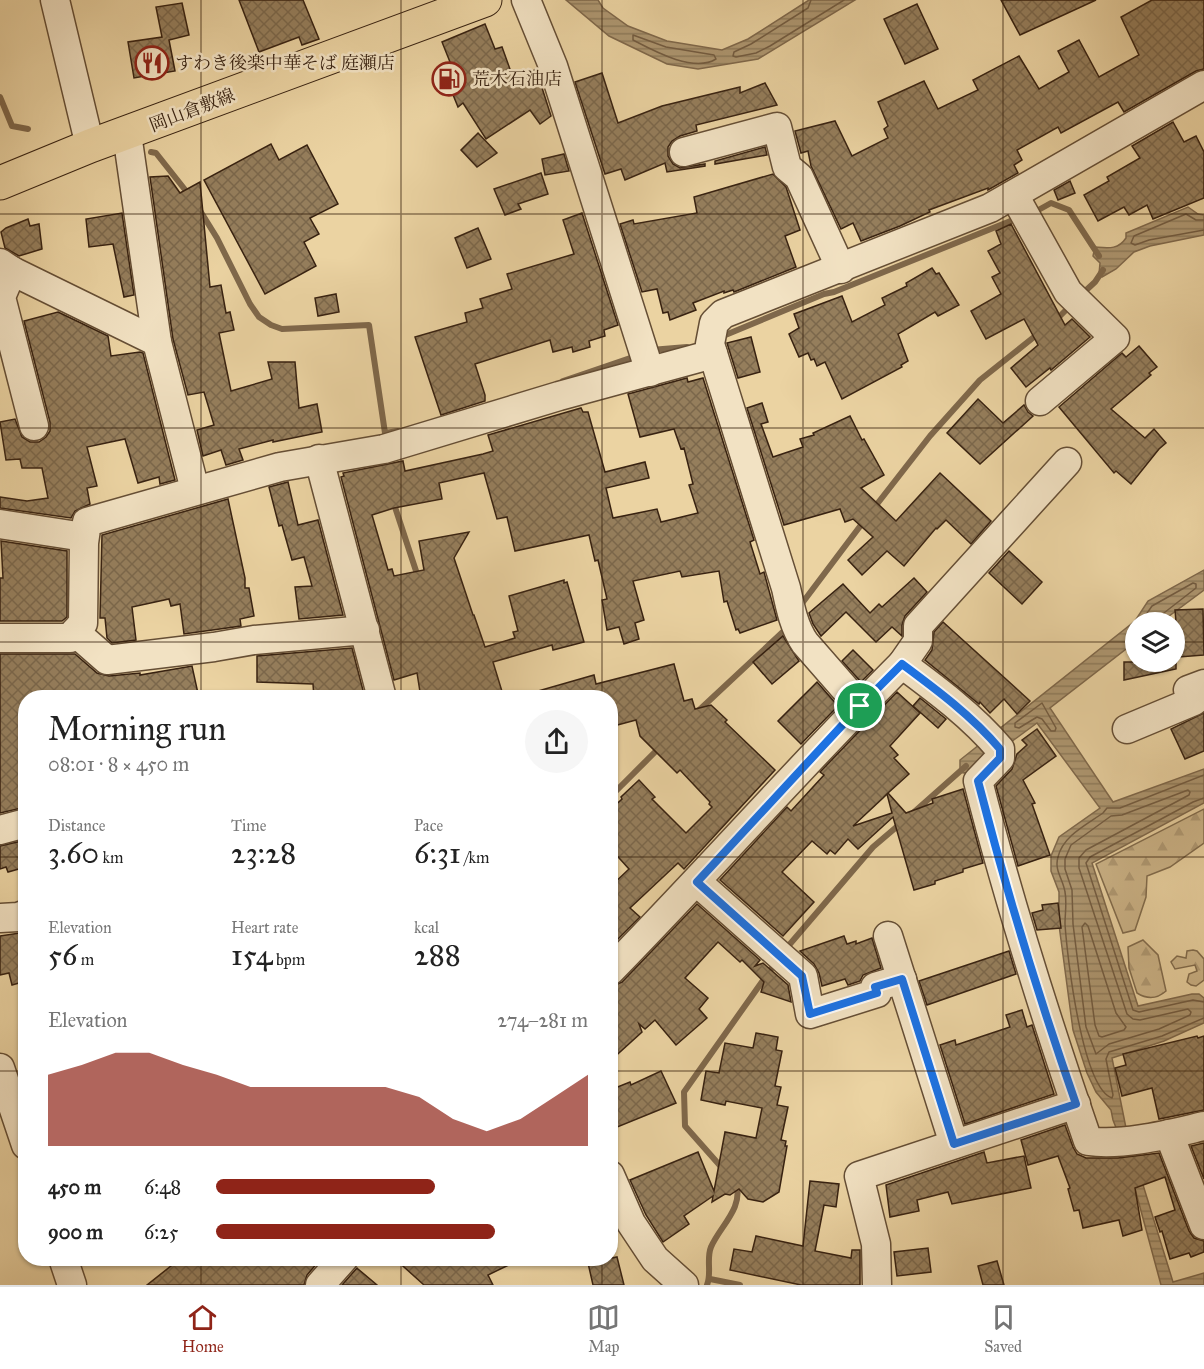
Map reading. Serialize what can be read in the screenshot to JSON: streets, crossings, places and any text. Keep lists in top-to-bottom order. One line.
{"streets":{"main road":["岡山倉敷線"]},"places":{"restaurant":["すわき後楽中華そば 庭瀬店"],"fuel station":["荒木石油店"]},"page":{"heading":["Morning run","08:01 · 8 × 450 m"],"stats":[["Distance","3.60 km"],["Time","23:28"],["Pace","6:31 /km"],["Elevation","56 m"],["Heart rate","154 bpm"],["kcal","288"]],"chart":["Elevation","274–281 m"],"list":[{"name":"450 m","note":"6:48"},{"name":"900 m","note":"6:25"}],"tabs":["Home","Map","Saved"]}}
